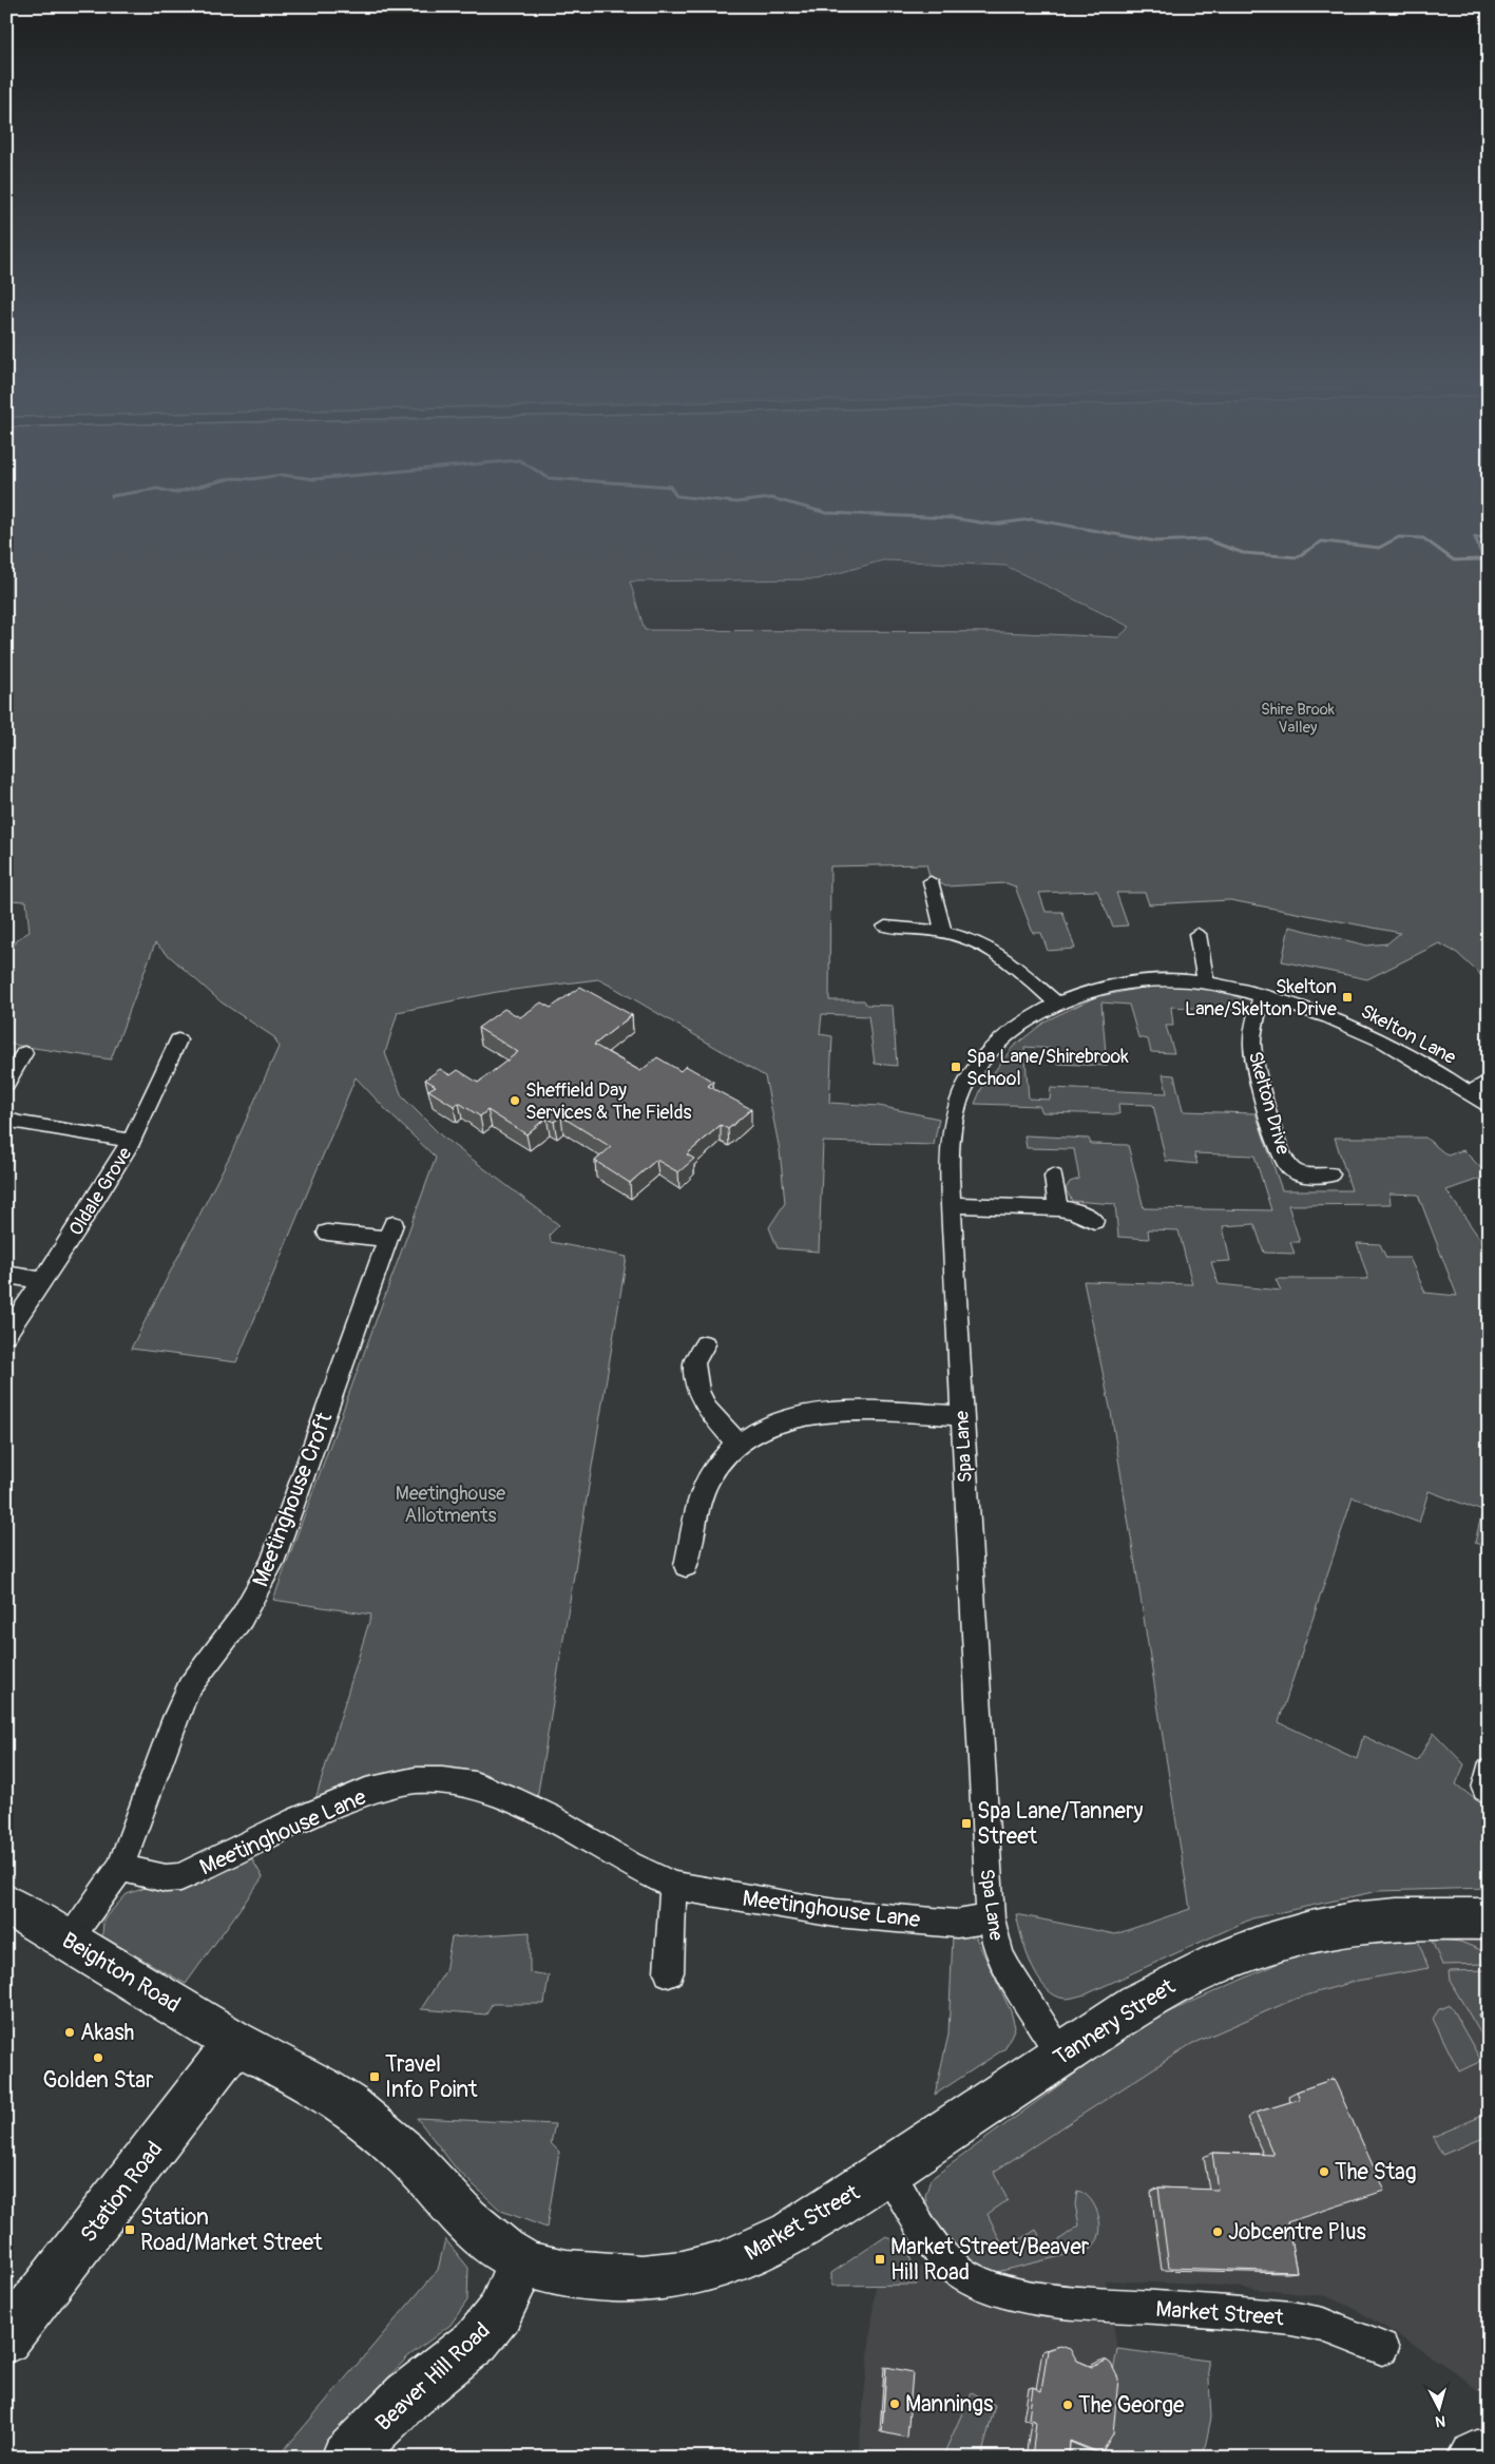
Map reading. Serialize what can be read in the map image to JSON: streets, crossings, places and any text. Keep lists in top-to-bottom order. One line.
{"streets":{"main road":["Beighton Road","Tannery Street","Station Road","Market Street","Beaver Hill Road"],"street":["Skelton Lane","Skelton Drive","Oldale Grove","Spa Lane","Meetinghouse Croft","Meetinghouse Lane"]},"crossings":[["Skelton Lane","Skelton Drive"],["Skelton Lane","Spa Lane"],["Spa Lane","Meetinghouse Lane"],["Spa Lane","Tannery Street"],["Meetinghouse Croft","Meetinghouse Lane"],["Meetinghouse Croft","Beighton Road"],["Beighton Road","Station Road"],["Beighton Road","Market Street"],["Tannery Street","Market Street"],["Station Road","Market Street"],["Market Street","Beaver Hill Road"]],"parks":["Shire Brook Valley","Meetinghouse Allotments"],"places":{"transit":["Skelton Lane/Skelton Drive","Spa Lane/Shirebrook School","Spa Lane/Tannery Street","Travel Info Point","Station Road/Market Street","Market Street/Beaver Hill Road"],"other":["Sheffield Day Services & The Fields","Akash","Golden Star","The Stag","Jobcentre Plus","Mannings","The George"]},"north":"bottom"}
